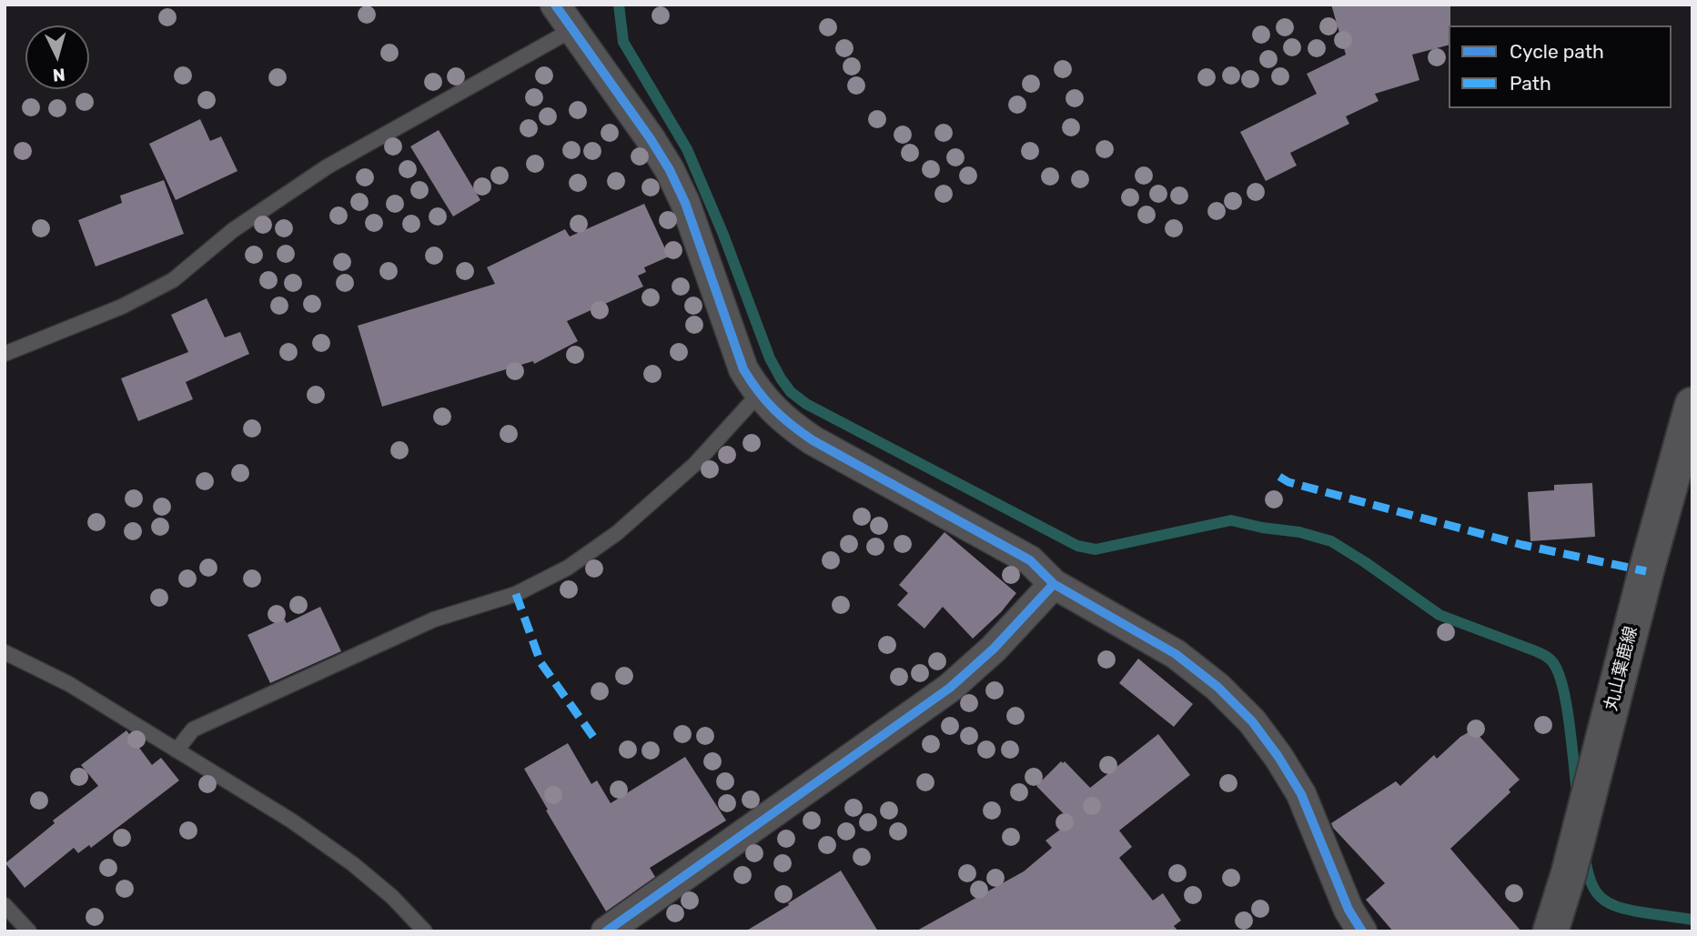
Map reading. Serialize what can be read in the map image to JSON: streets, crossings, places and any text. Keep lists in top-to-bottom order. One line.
{"streets":{"main road":["丸山葉鹿線"]},"legend":["Cycle path","Path"],"north":"bottom"}
